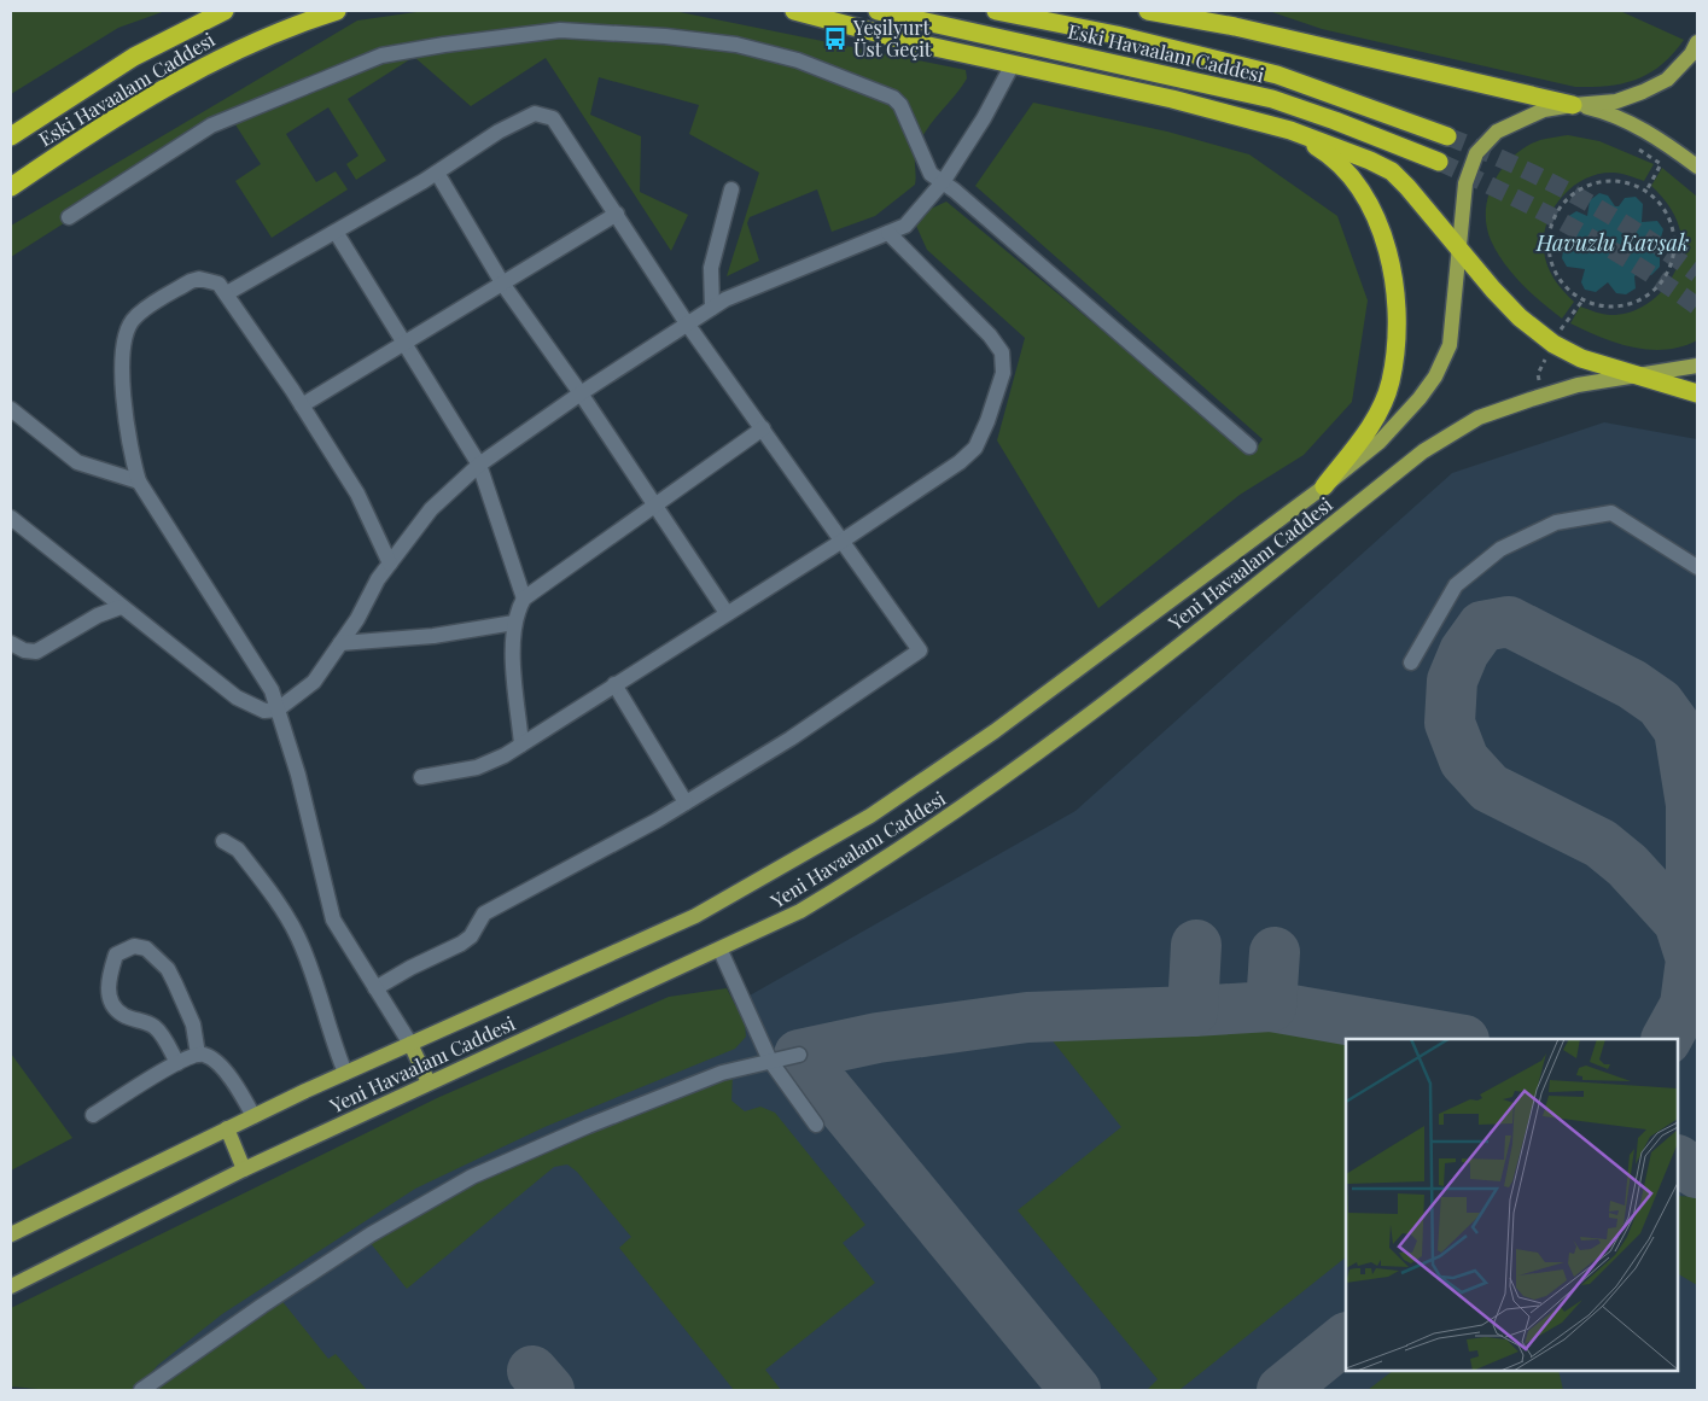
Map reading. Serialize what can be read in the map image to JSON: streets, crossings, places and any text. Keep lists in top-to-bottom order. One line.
{"streets":{"highway":["Eski Havaalanı Caddesi"],"main road":["Yeni Havaalanı Caddesi"]},"water":["Havuzlu Kavşak"],"places":{"bus stop":["Yeşilyurt Üst Geçit"]}}
